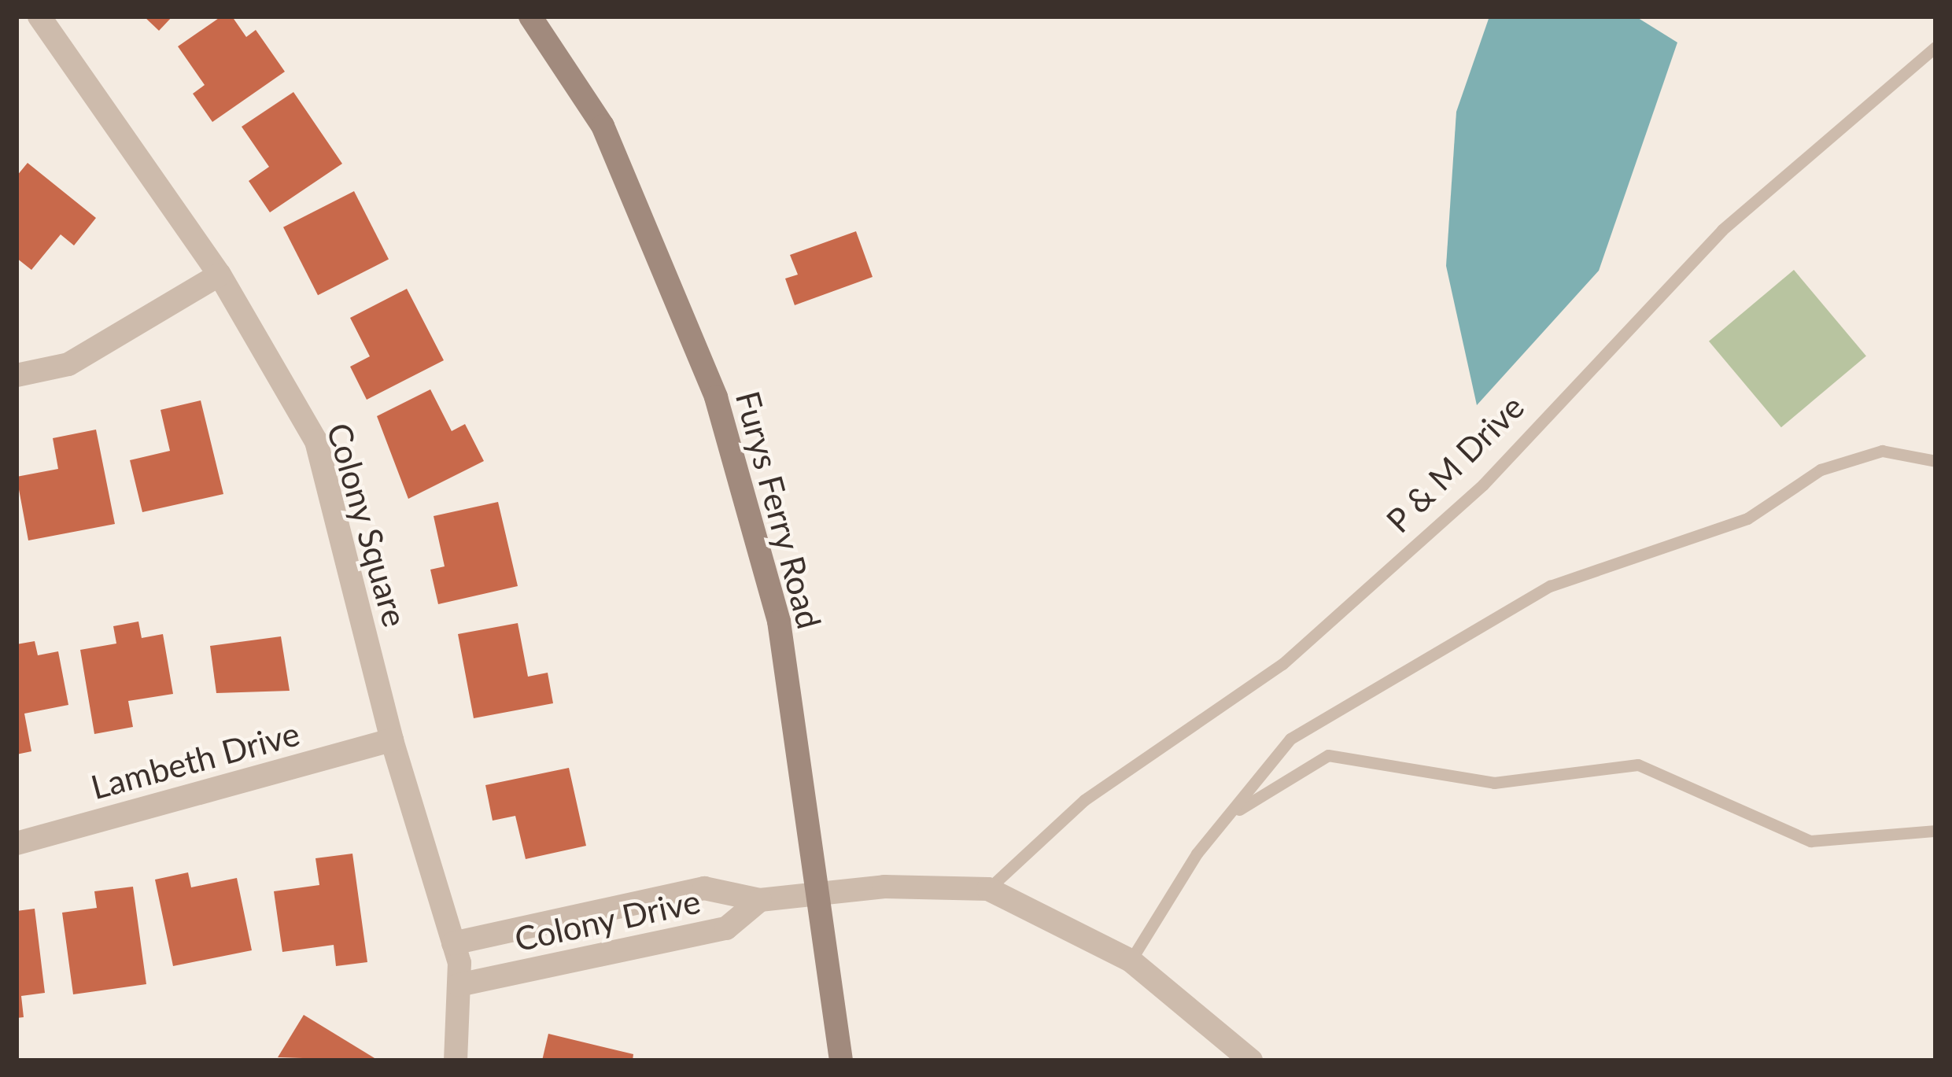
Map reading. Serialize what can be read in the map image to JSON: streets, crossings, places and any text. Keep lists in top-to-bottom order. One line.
{"streets":{"main road":["Furys Ferry Road"],"street":["Colony Square","Lambeth Drive","Colony Drive"],"lane":["P & M Drive"]},"crossings":[["P & M Drive","Colony Drive"],["Furys Ferry Road","Colony Drive"],["Colony Square","Lambeth Drive"],["Colony Square","Colony Drive"]]}
